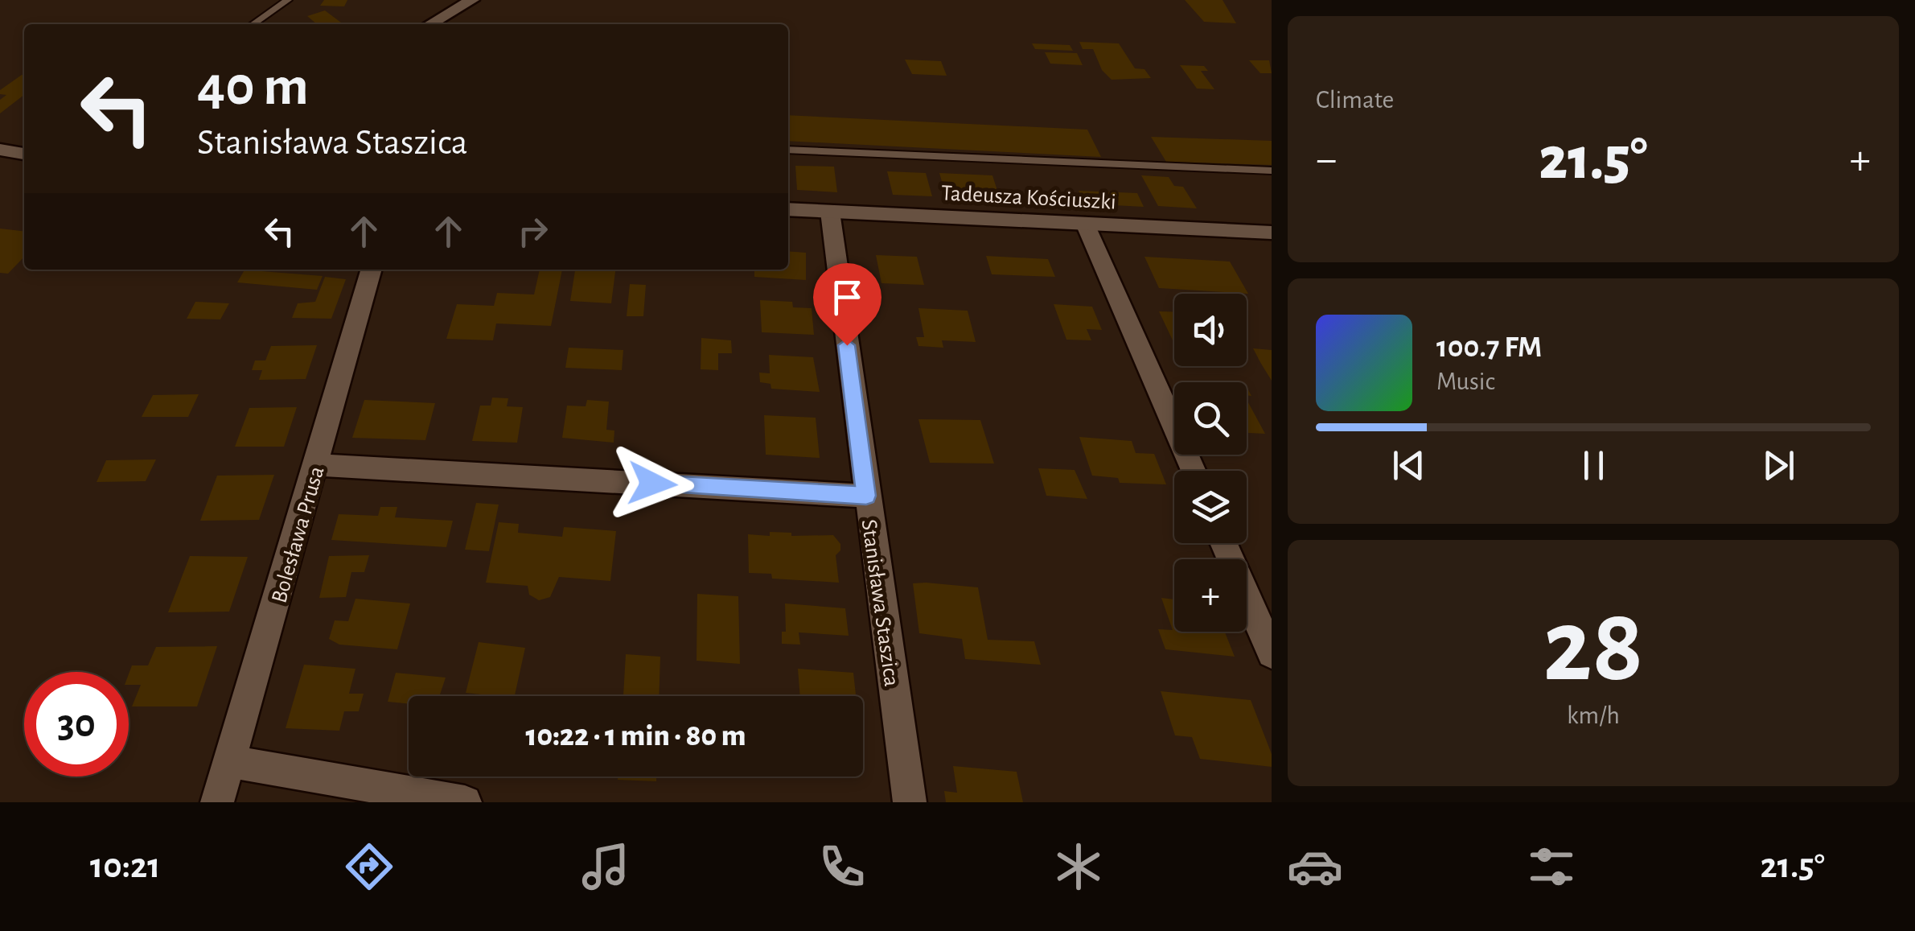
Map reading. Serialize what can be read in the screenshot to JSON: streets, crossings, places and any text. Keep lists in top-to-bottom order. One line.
{"streets":{"street":["Tadeusza Kościuszki","Bolesława Prusa","Stanisława Staszica"]},"crossings":[["Tadeusza Kościuszki","Stanisława Staszica"]],"page":{"tile":["Climate",["28","km/h"]],"turn":["40 m","Stanisława Staszica"],"heat":["−","21.5°","+"],"map_buttons":"+","song":["100.7 FM","Music"],"limit":"30","trip":"10:22 · 1 min · 80 m","tabs":["10:21","21.5°"]}}
